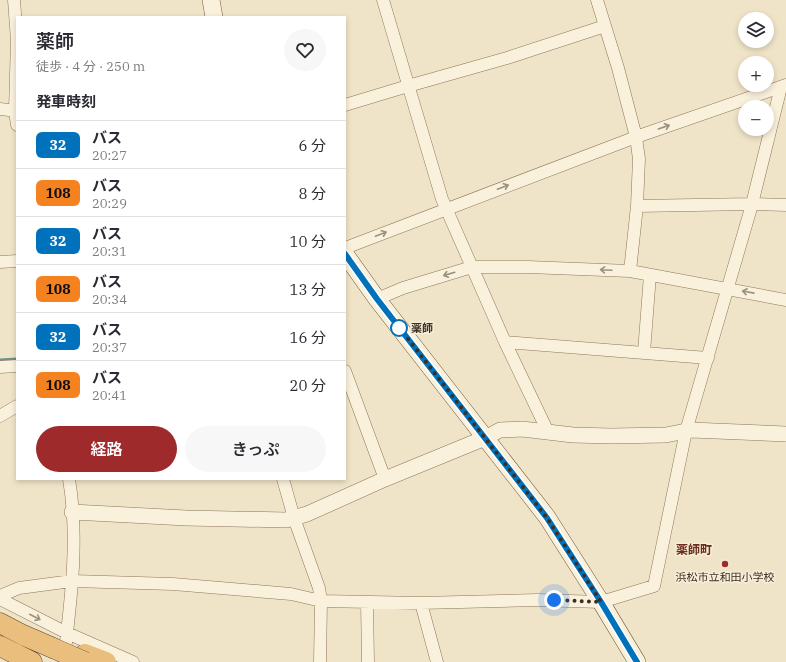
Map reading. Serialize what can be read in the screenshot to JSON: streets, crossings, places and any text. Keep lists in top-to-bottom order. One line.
{"districts":["薬師町"],"places":["薬師","浜松市立和田小学校"],"lines":["bus line 32"],"page":{"map_buttons":["+","−"],"heading":[["薬師","徒歩 · 4 分 · 250 m"],"発車時刻"],"list":[{"mark":"32","name":"バス","note":"20:27","value":"6 分"},{"mark":"108","name":"バス","note":"20:29","value":"8 分"},{"mark":"32","name":"バス","note":"20:31","value":"10 分"},{"mark":"108","name":"バス","note":"20:34","value":"13 分"},{"mark":"32","name":"バス","note":"20:37","value":"16 分"},{"mark":"108","name":"バス","note":"20:41","value":"20 分"}],"buttons":["経路","きっぷ"]}}
